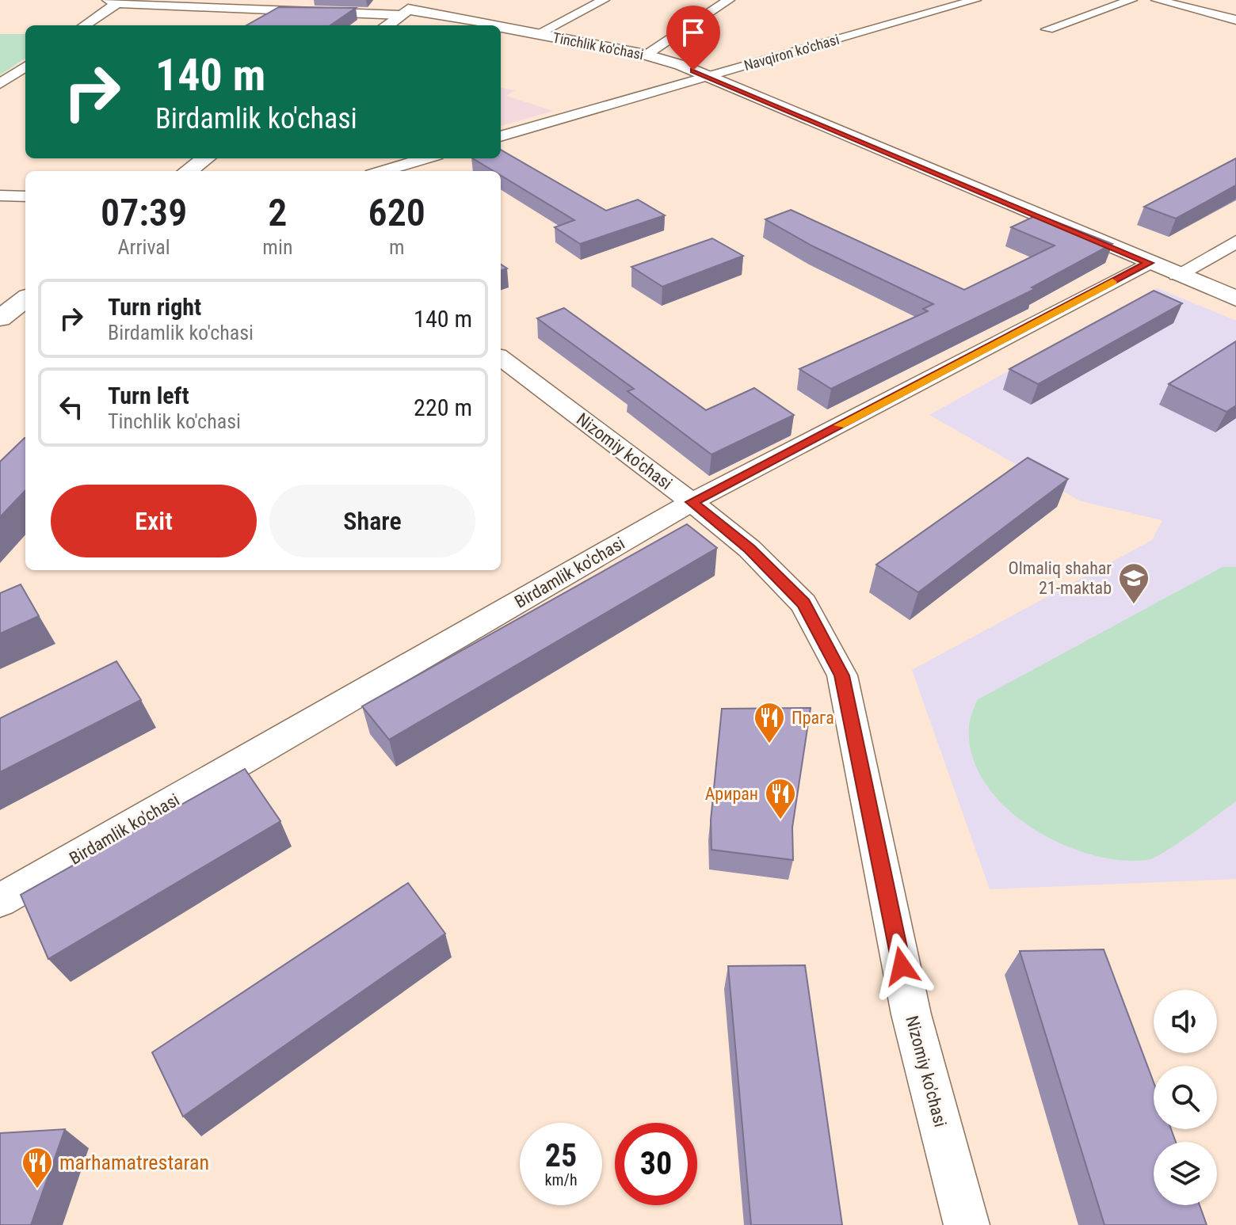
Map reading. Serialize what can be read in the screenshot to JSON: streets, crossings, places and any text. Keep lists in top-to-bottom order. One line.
{"streets":{"main road":["Tinchlik ko'chasi"],"street":["Navqiron ko'chasi","Nizomiy ko'chasi","Birdamlik ko'chasi"]},"crossings":[["Tinchlik ko'chasi","Navqiron ko'chasi"],["Tinchlik ko'chasi","Birdamlik ko'chasi"],["Nizomiy ko'chasi","Birdamlik ko'chasi"]],"places":{"school or university":["Olmaliq shahar 21-maktab"],"restaurant":["Прага","Ариран","marhamatrestaran"]},"page":{"turn":["140 m","Birdamlik ko'chasi"],"eta":["07:39","Arrival","2","min","620","m"],"list":[{"name":"Turn right","note":"Birdamlik ko'chasi","value":"140 m"},{"name":"Turn left","note":"Tinchlik ko'chasi","value":"220 m"}],"buttons":["Exit","Share"],"speed":"25 km/h","limit":"30"}}
